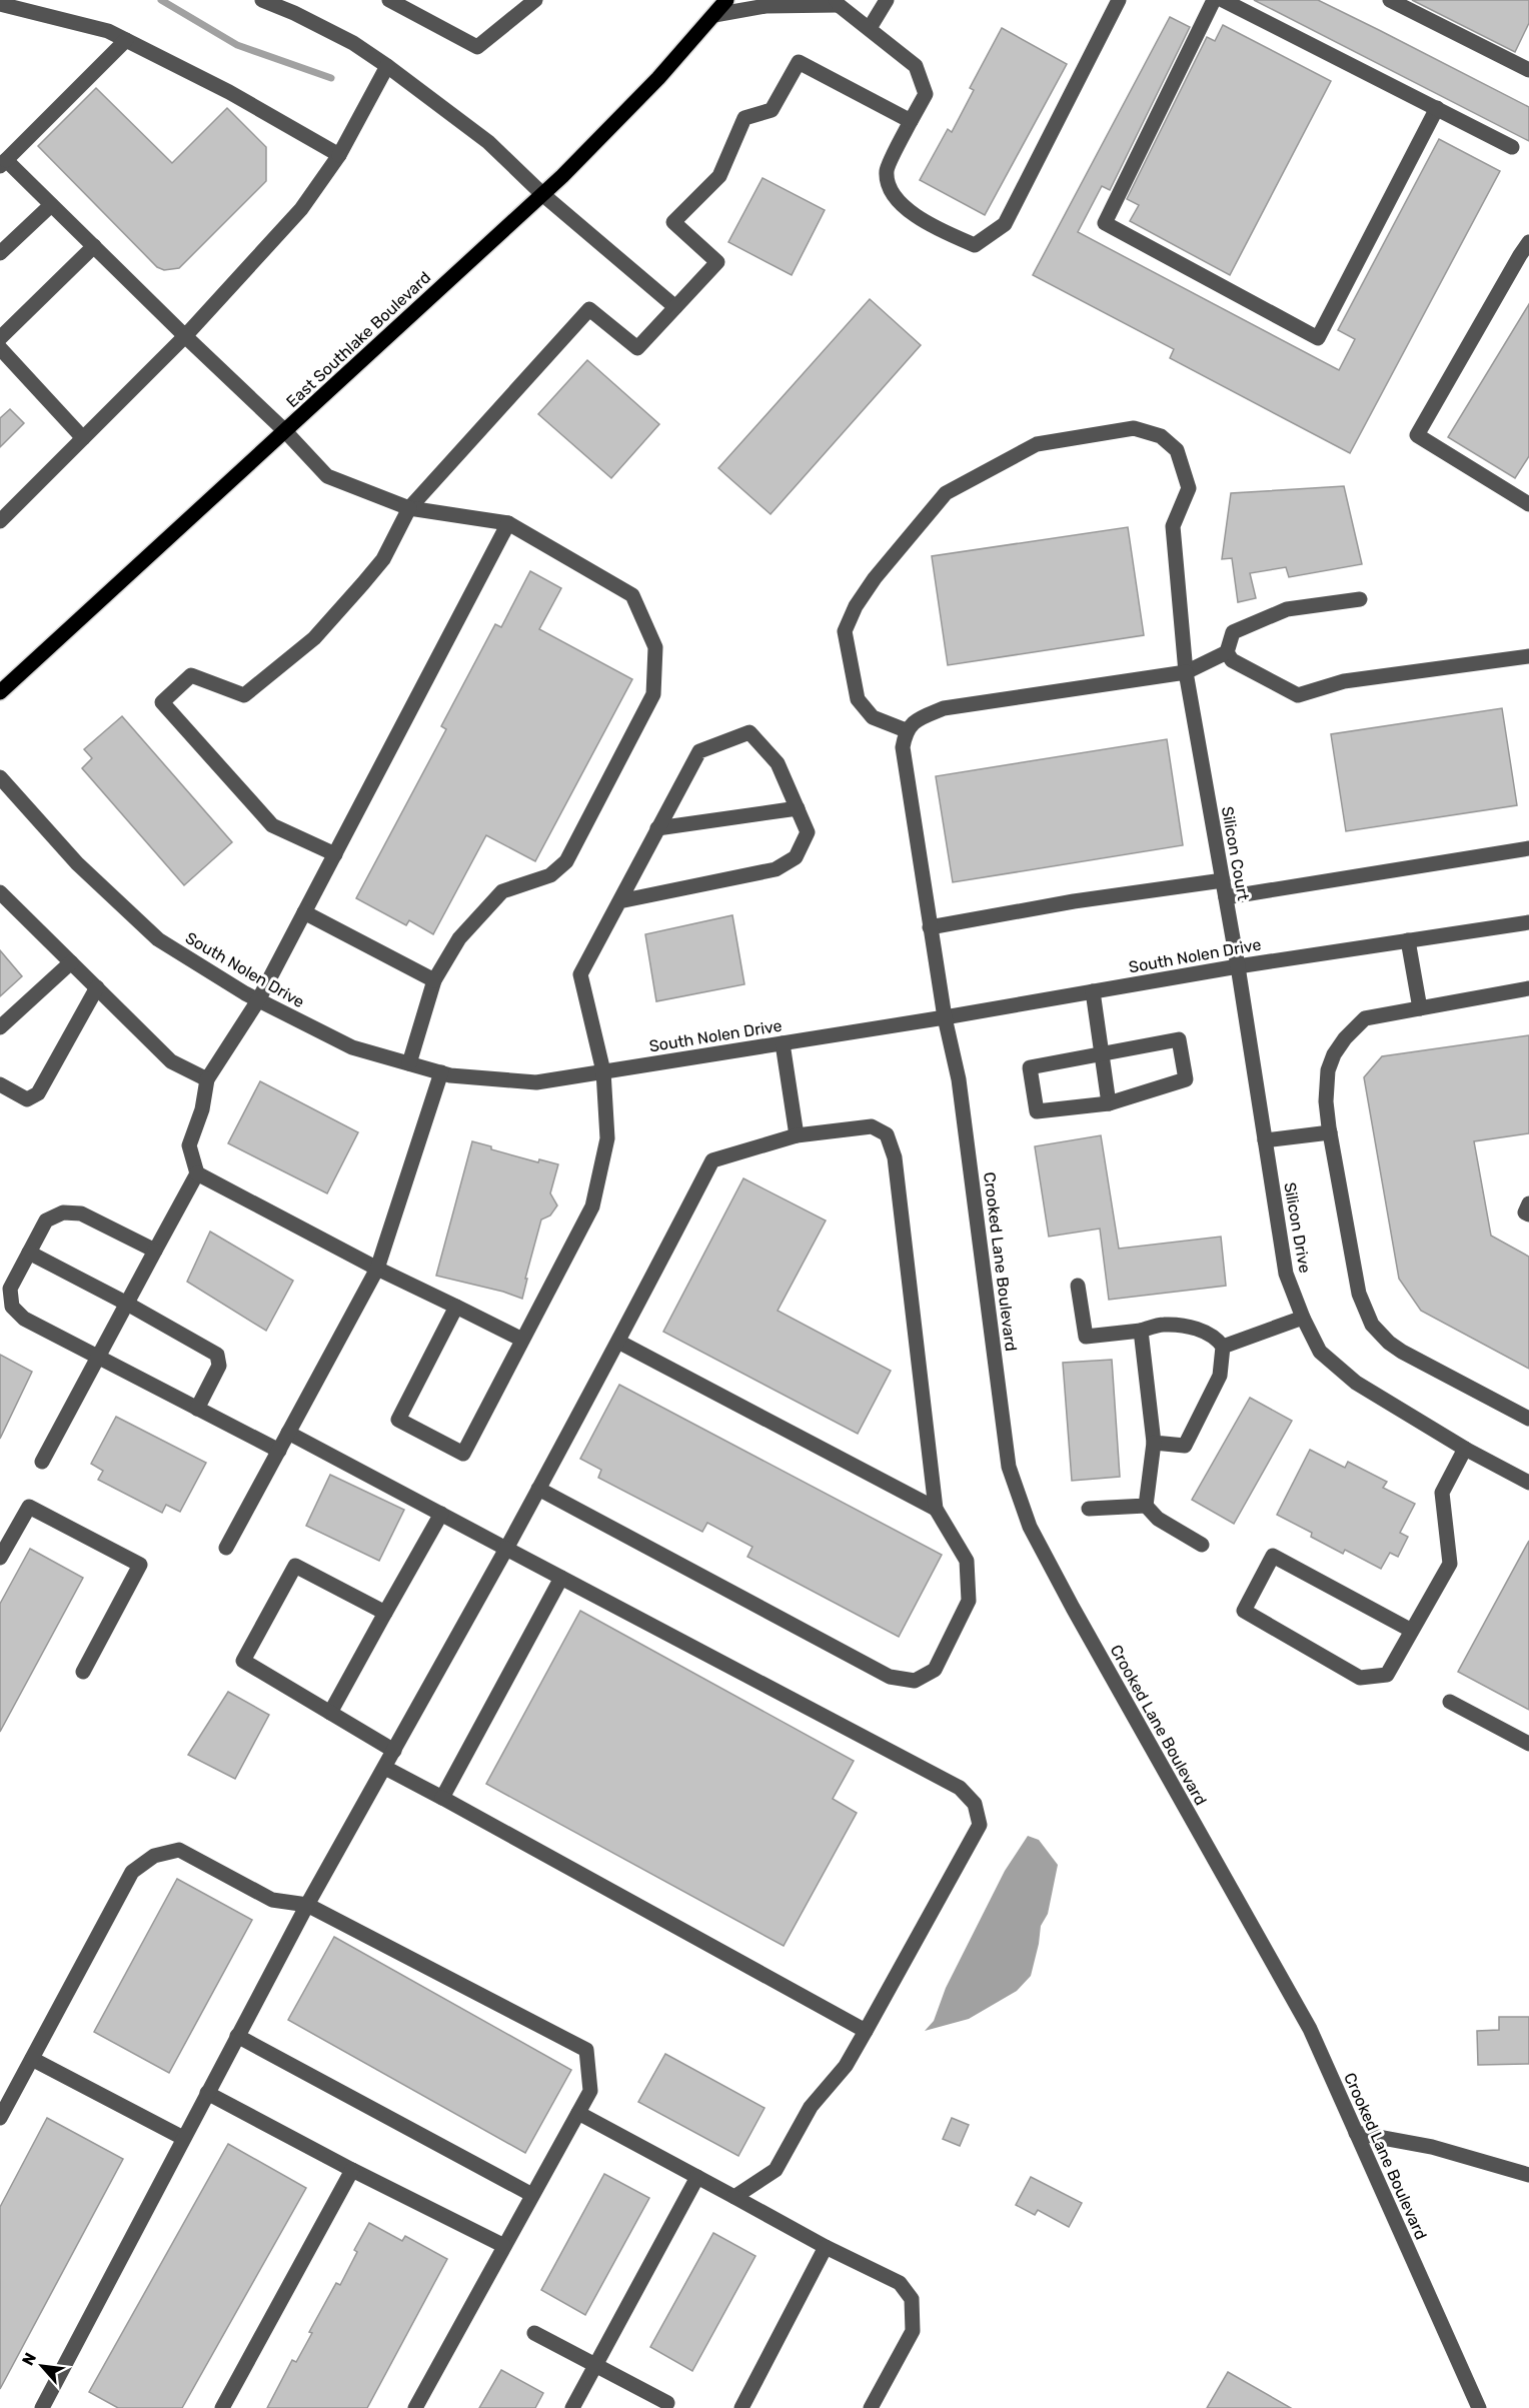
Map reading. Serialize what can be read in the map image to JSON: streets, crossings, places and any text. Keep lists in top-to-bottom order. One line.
{"streets":{"main road":["East Southlake Boulevard"],"street":["Silicon Court","South Nolen Drive","Silicon Drive","Crooked Lane Boulevard"]},"crossings":[["Silicon Court","South Nolen Drive"],["Silicon Court","Silicon Drive"],["Silicon Court","Crooked Lane Boulevard"],["South Nolen Drive","Silicon Drive"],["South Nolen Drive","Crooked Lane Boulevard"]],"north":"top left"}
